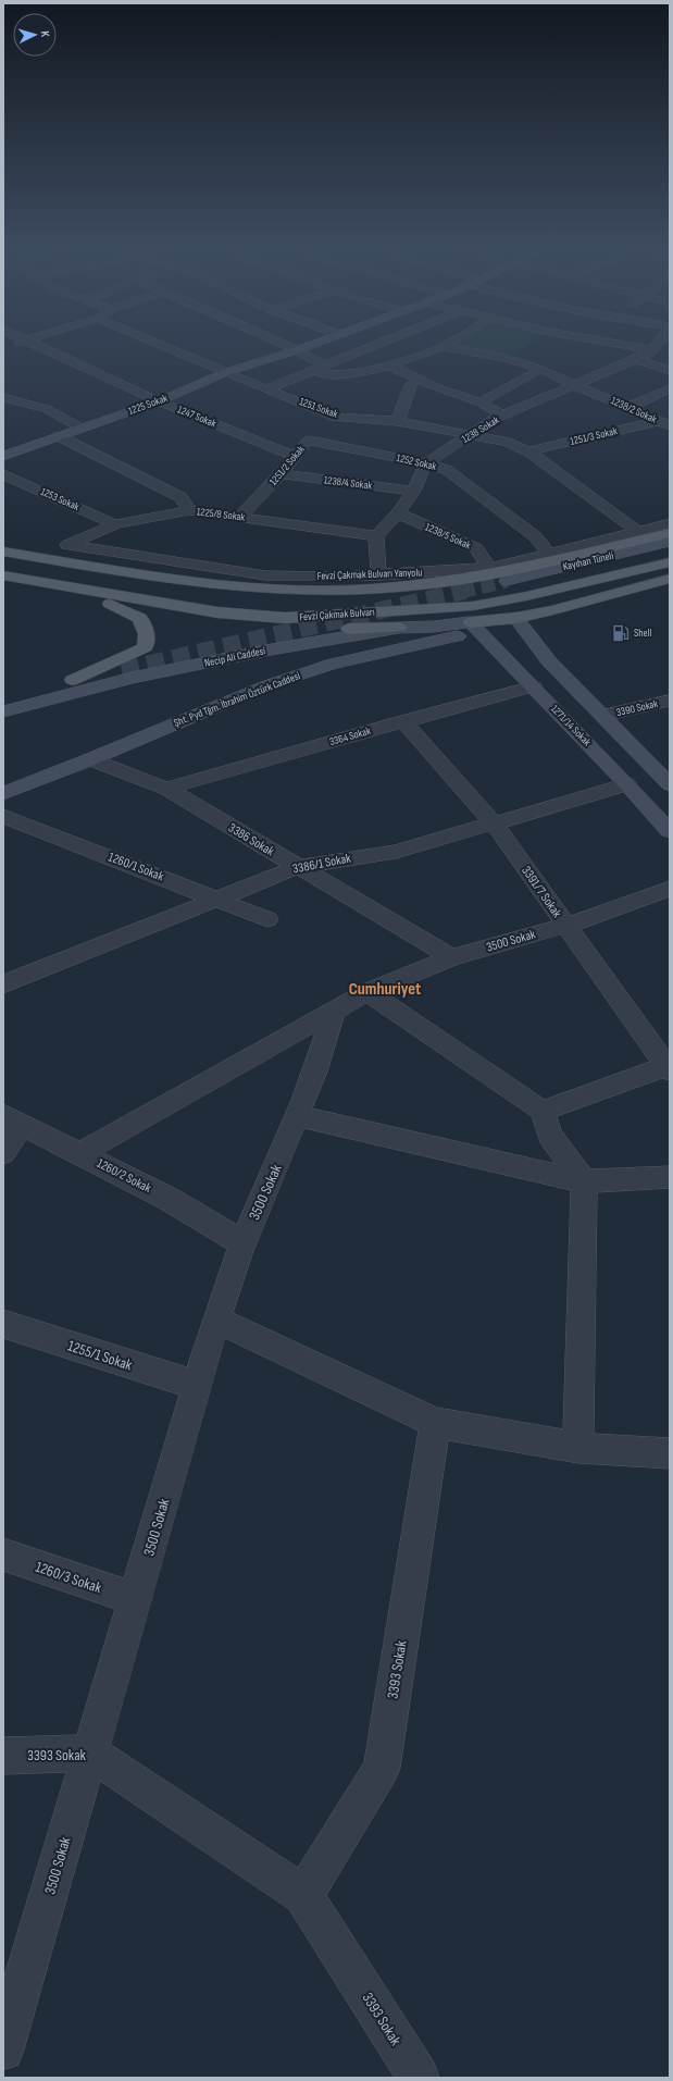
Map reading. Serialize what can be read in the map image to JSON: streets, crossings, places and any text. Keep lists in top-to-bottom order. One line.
{"streets":{"main road":["Fevzi Çakmak Bulvarı"],"street":["1225 Sokak","1251 Sokak","1238/2 Sokak","1247 Sokak","1238 Sokak","1251/3 Sokak","1252 Sokak","1251/2 Sokak","1238/4 Sokak","1253 Sokak","1225/8 Sokak","1238/5 Sokak","Kayıhan Tüneli","Fevzi Çakmak Bulvarı Yanyolu","Necip Ali Caddesi","Şht. Pyd Tğm. İbrahim Öztürk Caddesi","3390 Sokak","1271/14 Sokak","3364 Sokak","3386 Sokak","3386/1 Sokak","1260/1 Sokak","3391/7 Sokak","3500 Sokak","1260/2 Sokak","1255/1 Sokak","1260/3 Sokak","3393 Sokak"]},"crossings":[["1225 Sokak","1251 Sokak"],["1225 Sokak","1247 Sokak"],["1225 Sokak","1225/8 Sokak"],["1251 Sokak","1238 Sokak"],["1251 Sokak","1251/3 Sokak"],["1251 Sokak","1251/2 Sokak"],["1251 Sokak","Fevzi Çakmak Bulvarı Yanyolu"],["1238/2 Sokak","1238 Sokak"],["1238/2 Sokak","1251/3 Sokak"],["1247 Sokak","1251/2 Sokak"],["1238 Sokak","1252 Sokak"],["1252 Sokak","1251/2 Sokak"],["1252 Sokak","Fevzi Çakmak Bulvarı Yanyolu"],["1251/2 Sokak","1238/4 Sokak"],["1251/2 Sokak","1225/8 Sokak"],["1238/5 Sokak","Fevzi Çakmak Bulvarı Yanyolu"],["Necip Ali Caddesi","Şht. Pyd Tğm. İbrahim Öztürk Caddesi"],["Necip Ali Caddesi","1271/14 Sokak"],["Şht. Pyd Tğm. İbrahim Öztürk Caddesi","1271/14 Sokak"],["Şht. Pyd Tğm. İbrahim Öztürk Caddesi","3386 Sokak"],["1271/14 Sokak","3364 Sokak"],["1271/14 Sokak","3386/1 Sokak"],["3364 Sokak","3386 Sokak"],["3364 Sokak","3391/7 Sokak"],["3386 Sokak","3386/1 Sokak"],["3386 Sokak","3500 Sokak"],["3386/1 Sokak","1260/1 Sokak"],["3386/1 Sokak","3391/7 Sokak"],["3391/7 Sokak","3500 Sokak"],["3500 Sokak","1260/2 Sokak"],["3500 Sokak","1255/1 Sokak"],["3500 Sokak","1260/3 Sokak"],["3500 Sokak","3393 Sokak"]],"districts":["Cumhuriyet"],"places":{"fuel station":["Shell"]},"north":"right"}
